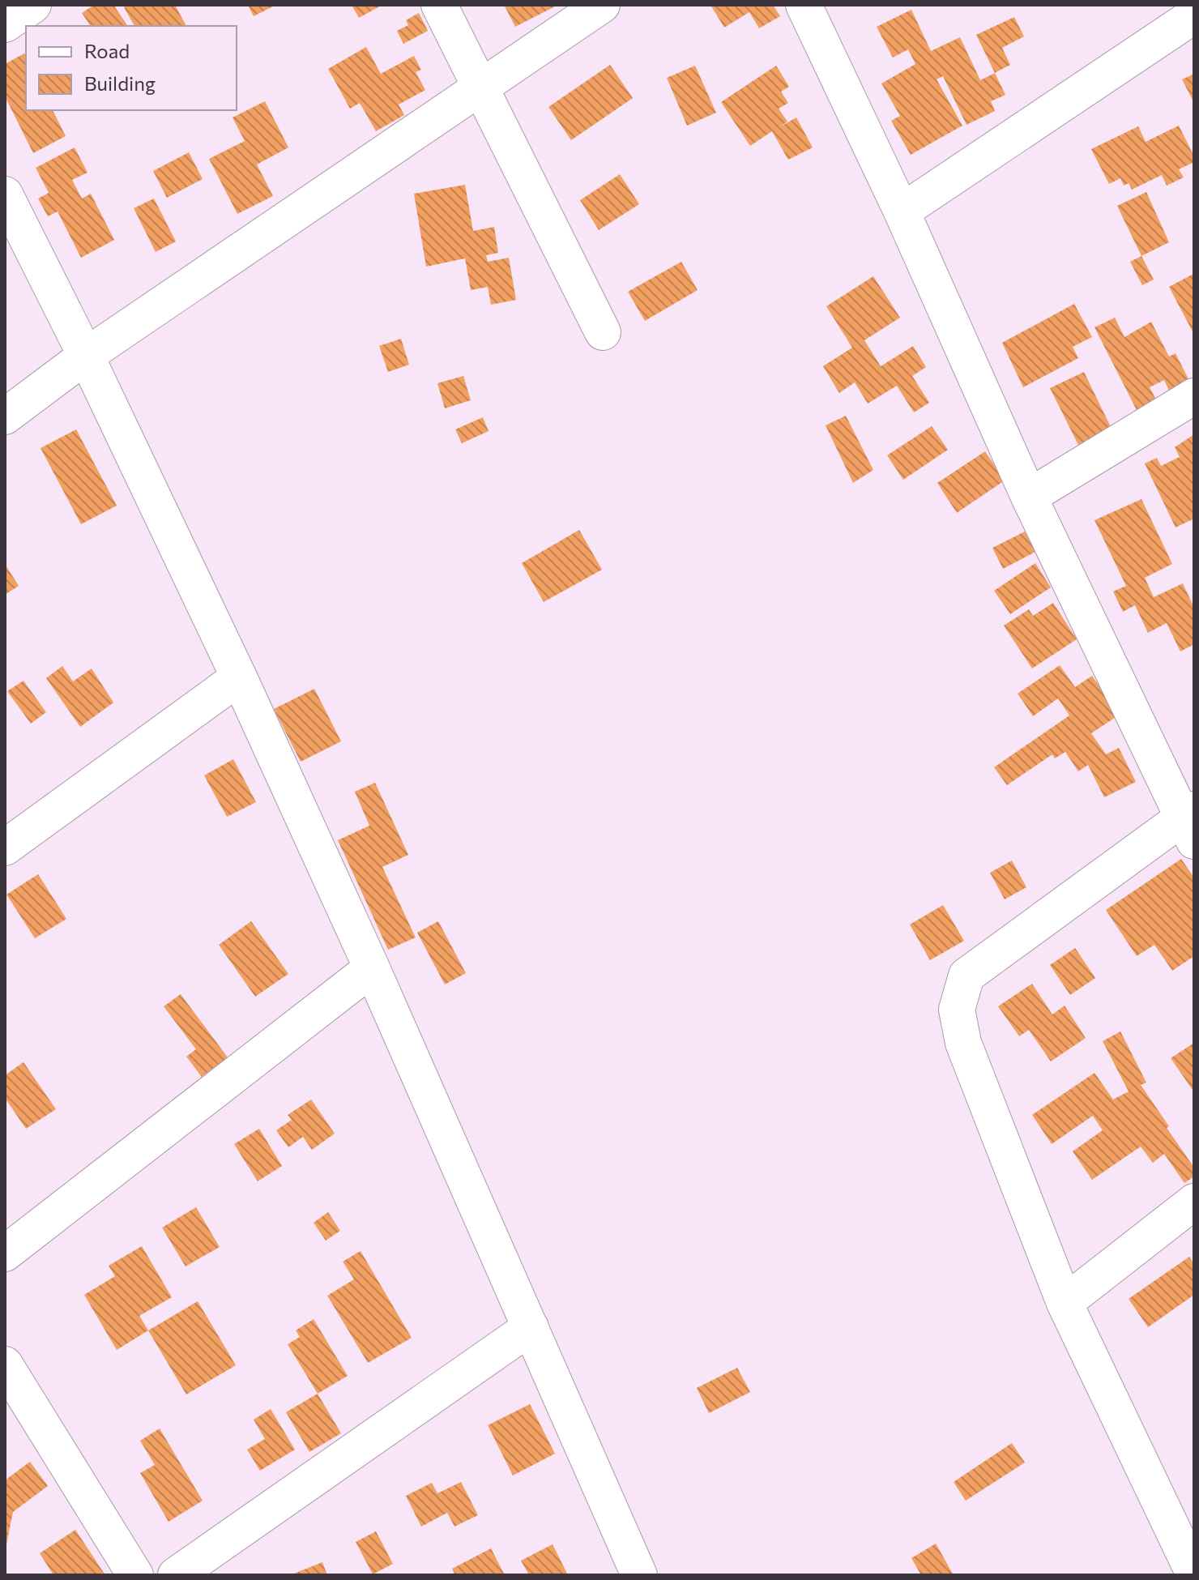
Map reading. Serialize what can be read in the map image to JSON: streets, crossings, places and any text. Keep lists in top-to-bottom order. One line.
{"legend":["Road","Building"]}
